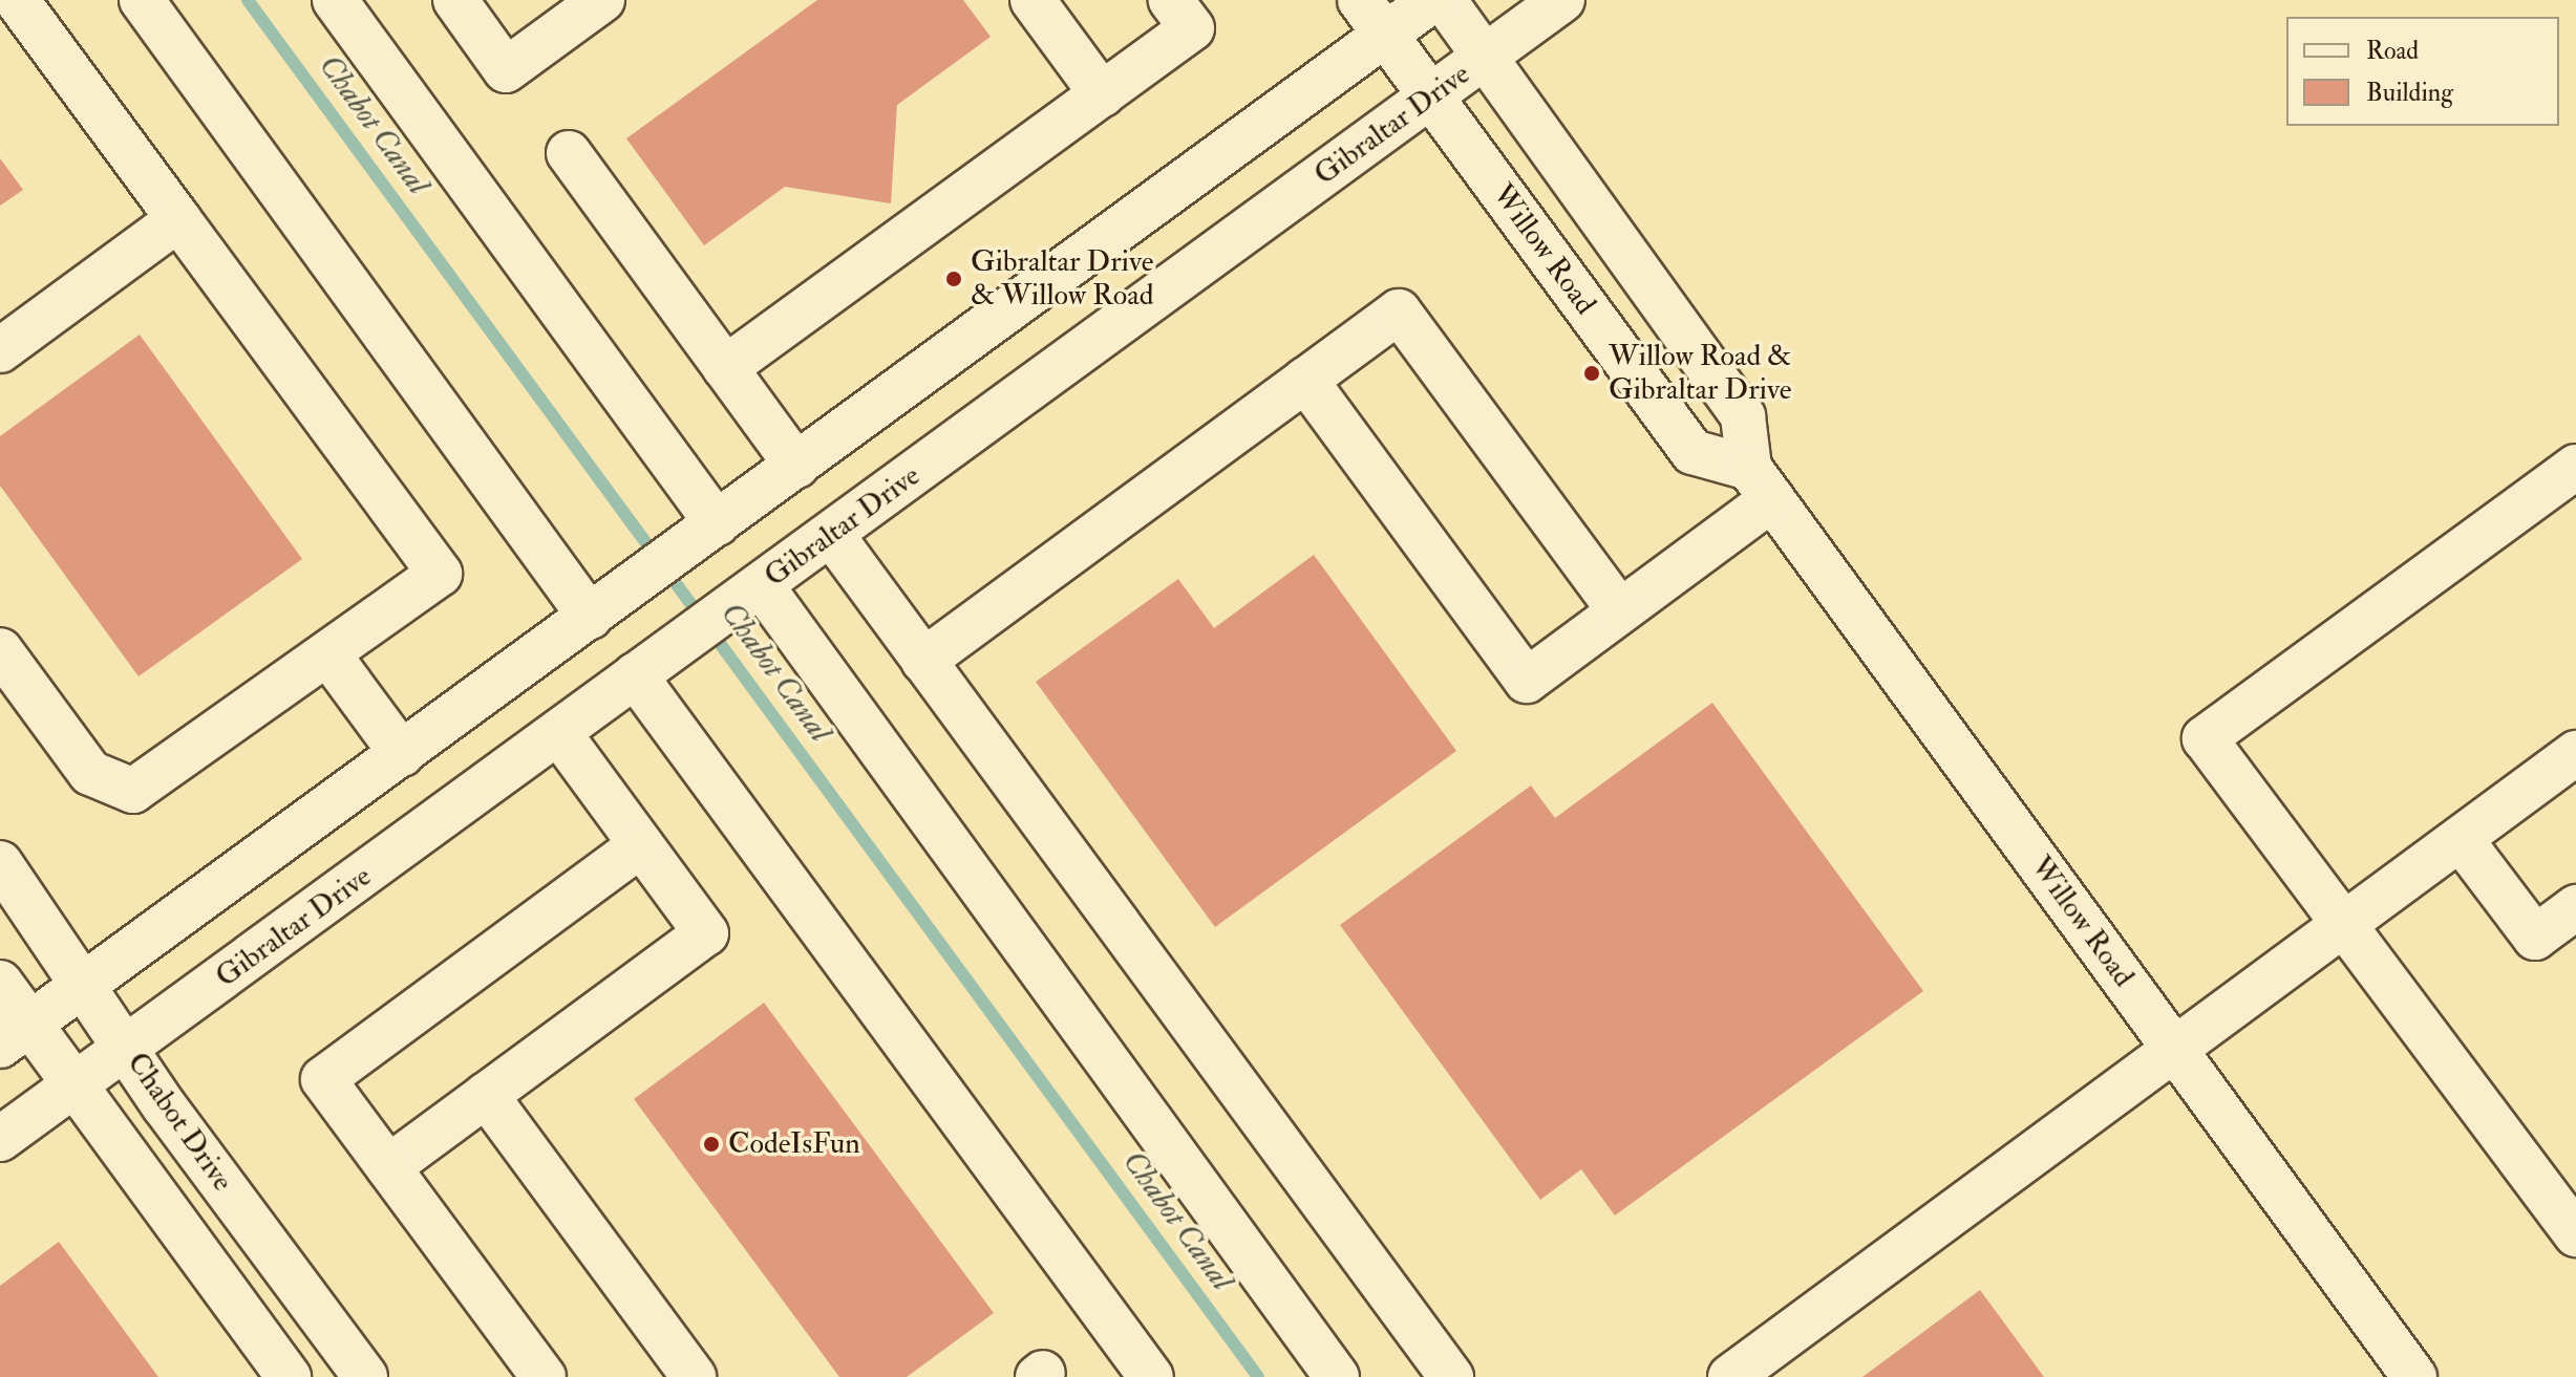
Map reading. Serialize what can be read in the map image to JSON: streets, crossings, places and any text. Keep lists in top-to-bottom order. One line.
{"streets":{"street":["Gibraltar Drive","Willow Road","Chabot Drive"]},"crossings":[["Gibraltar Drive","Willow Road"],["Gibraltar Drive","Chabot Drive"]],"water":["Chabot Canal"],"places":["Gibraltar Drive & Willow Road","Willow Road & Gibraltar Drive","CodeIsFun"],"legend":["Road","Building"]}
